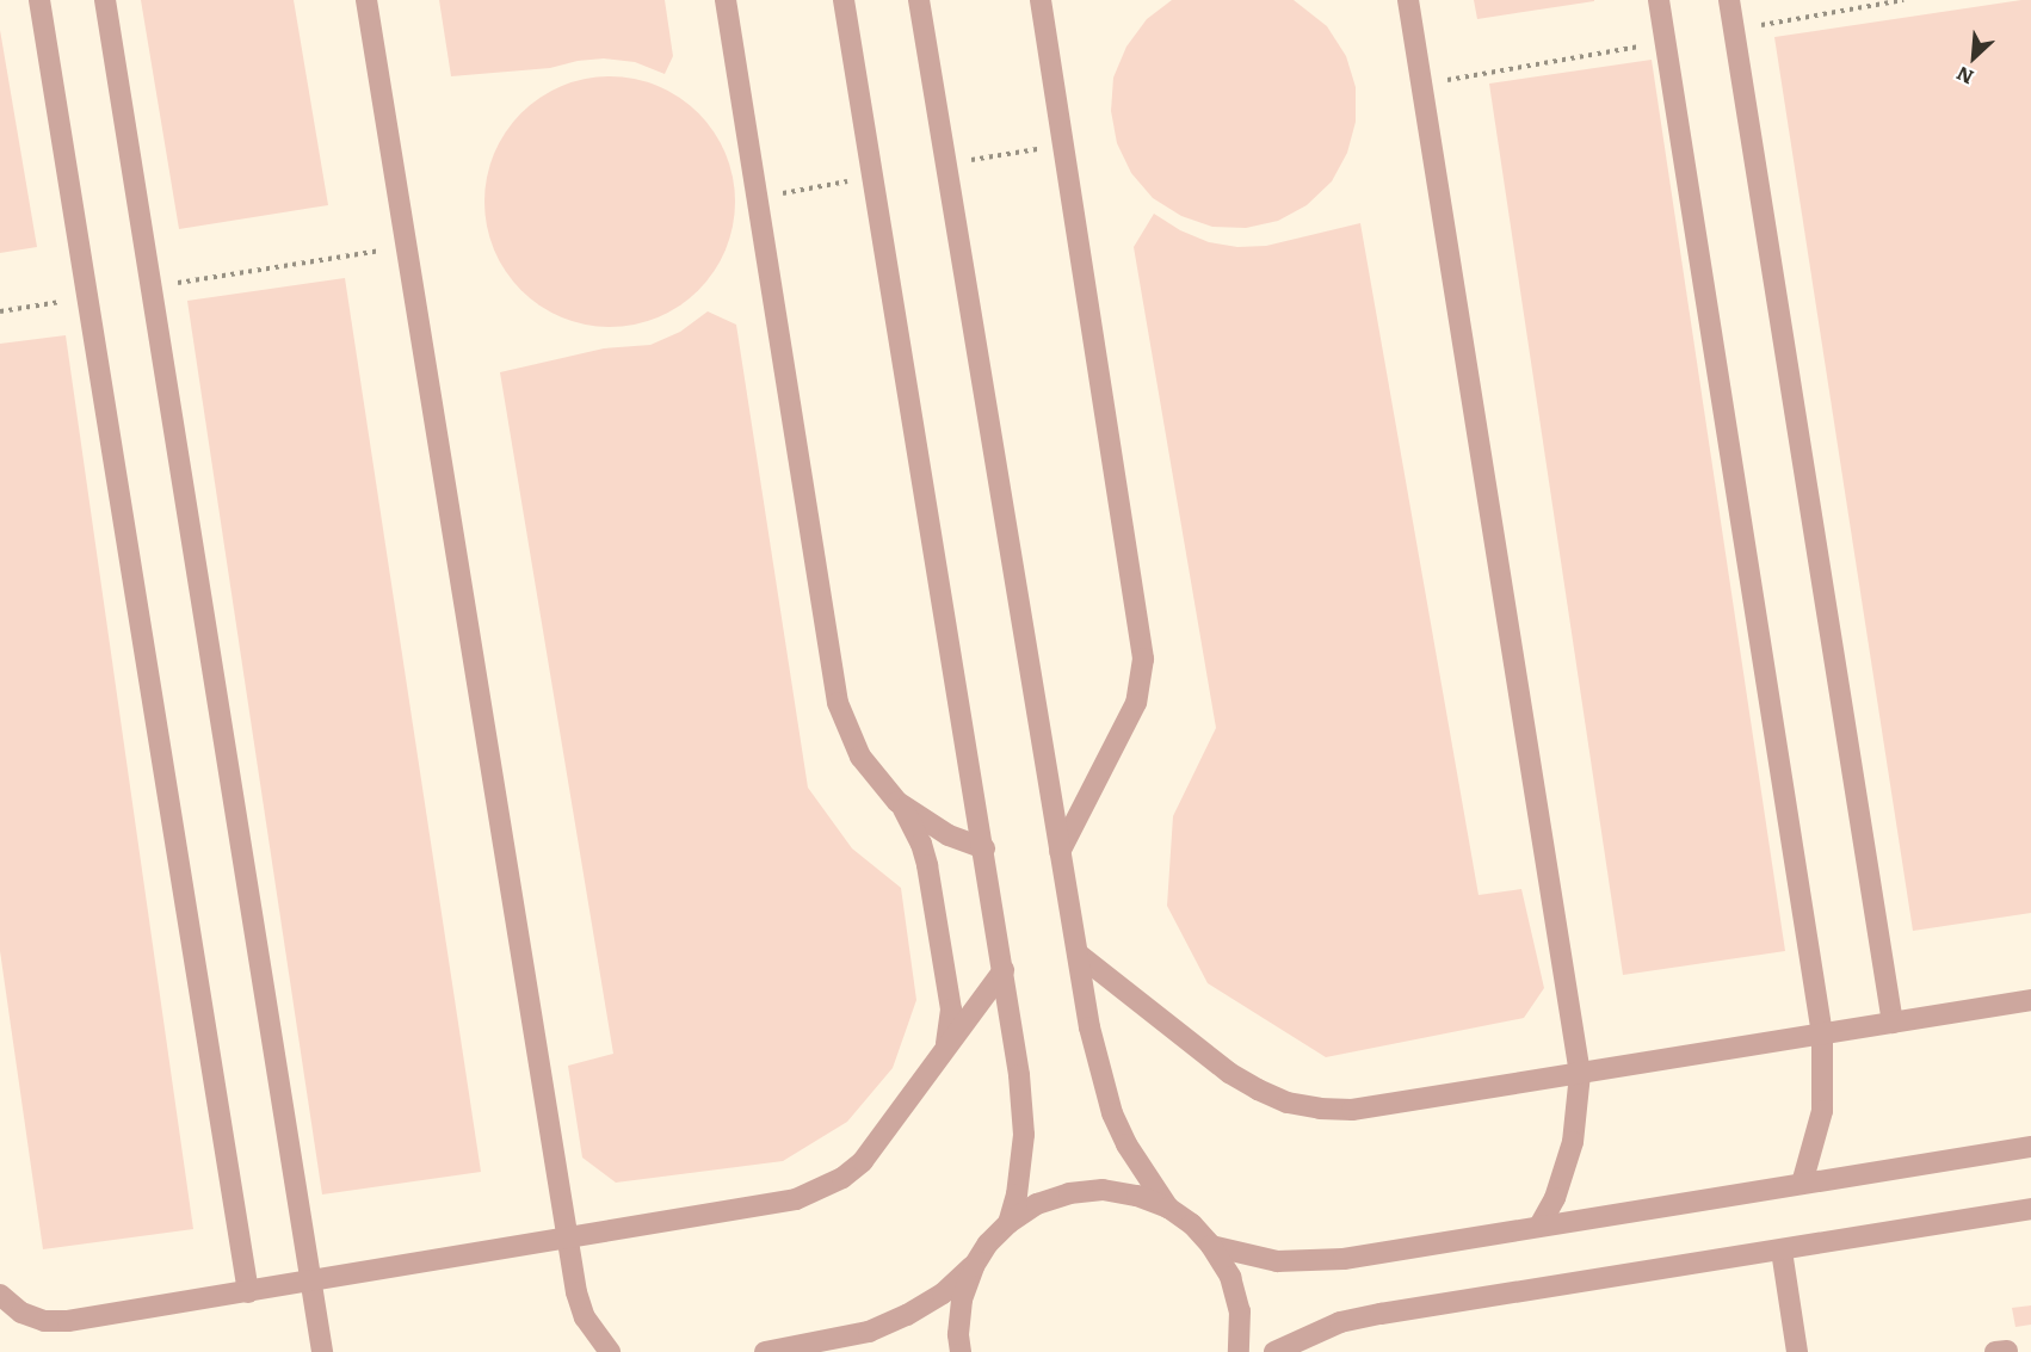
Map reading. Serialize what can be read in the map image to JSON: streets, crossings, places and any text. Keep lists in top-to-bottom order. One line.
{"north":"bottom left"}
